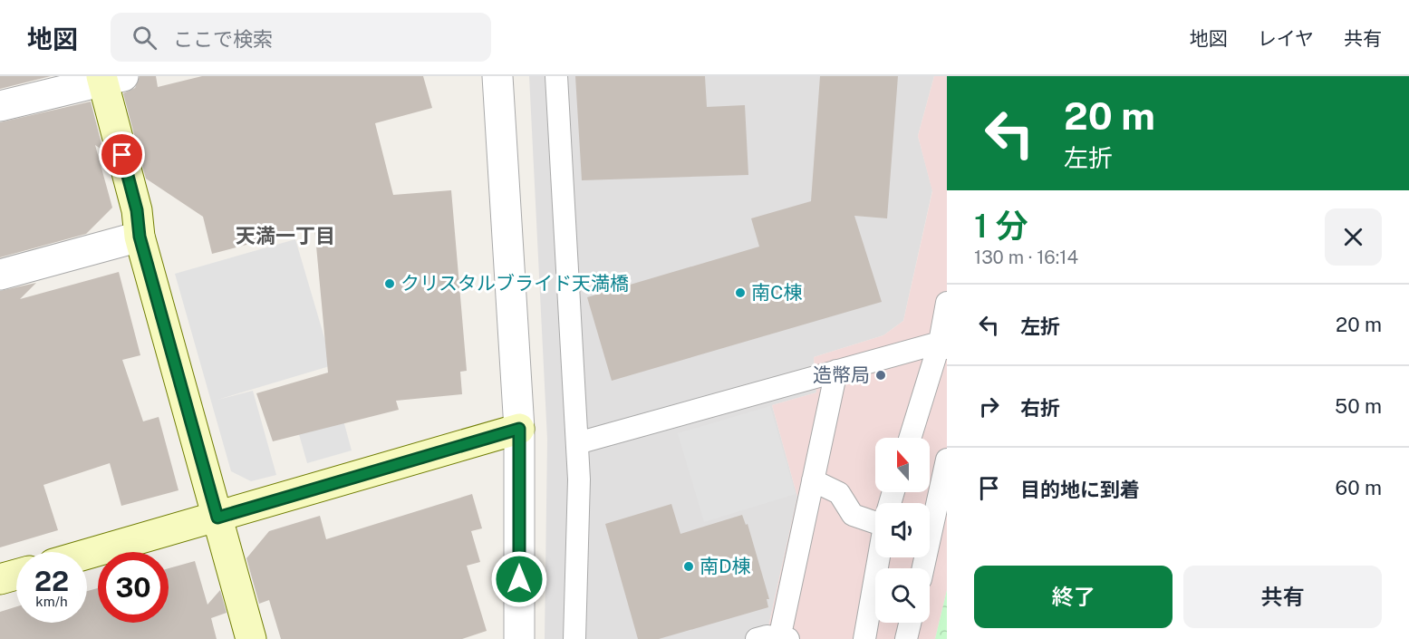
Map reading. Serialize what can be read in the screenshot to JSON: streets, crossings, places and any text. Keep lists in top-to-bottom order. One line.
{"districts":["天満一丁目"],"places":["クリスタルブライド天満橋","南C棟","造幣局","南D棟"],"north":"top","page":{"header":"地図","search":"ここで検索","nav":["地図","レイヤ","共有"],"turn":["20 m","左折"],"heading":["1 分","130 m · 16:14"],"list":[{"name":"左折","value":"20 m"},{"name":"右折","value":"50 m"},{"name":"目的地に到着","value":"60 m"}],"speed":"22 km/h","limit":"30","buttons":["終了","共有"]}}
